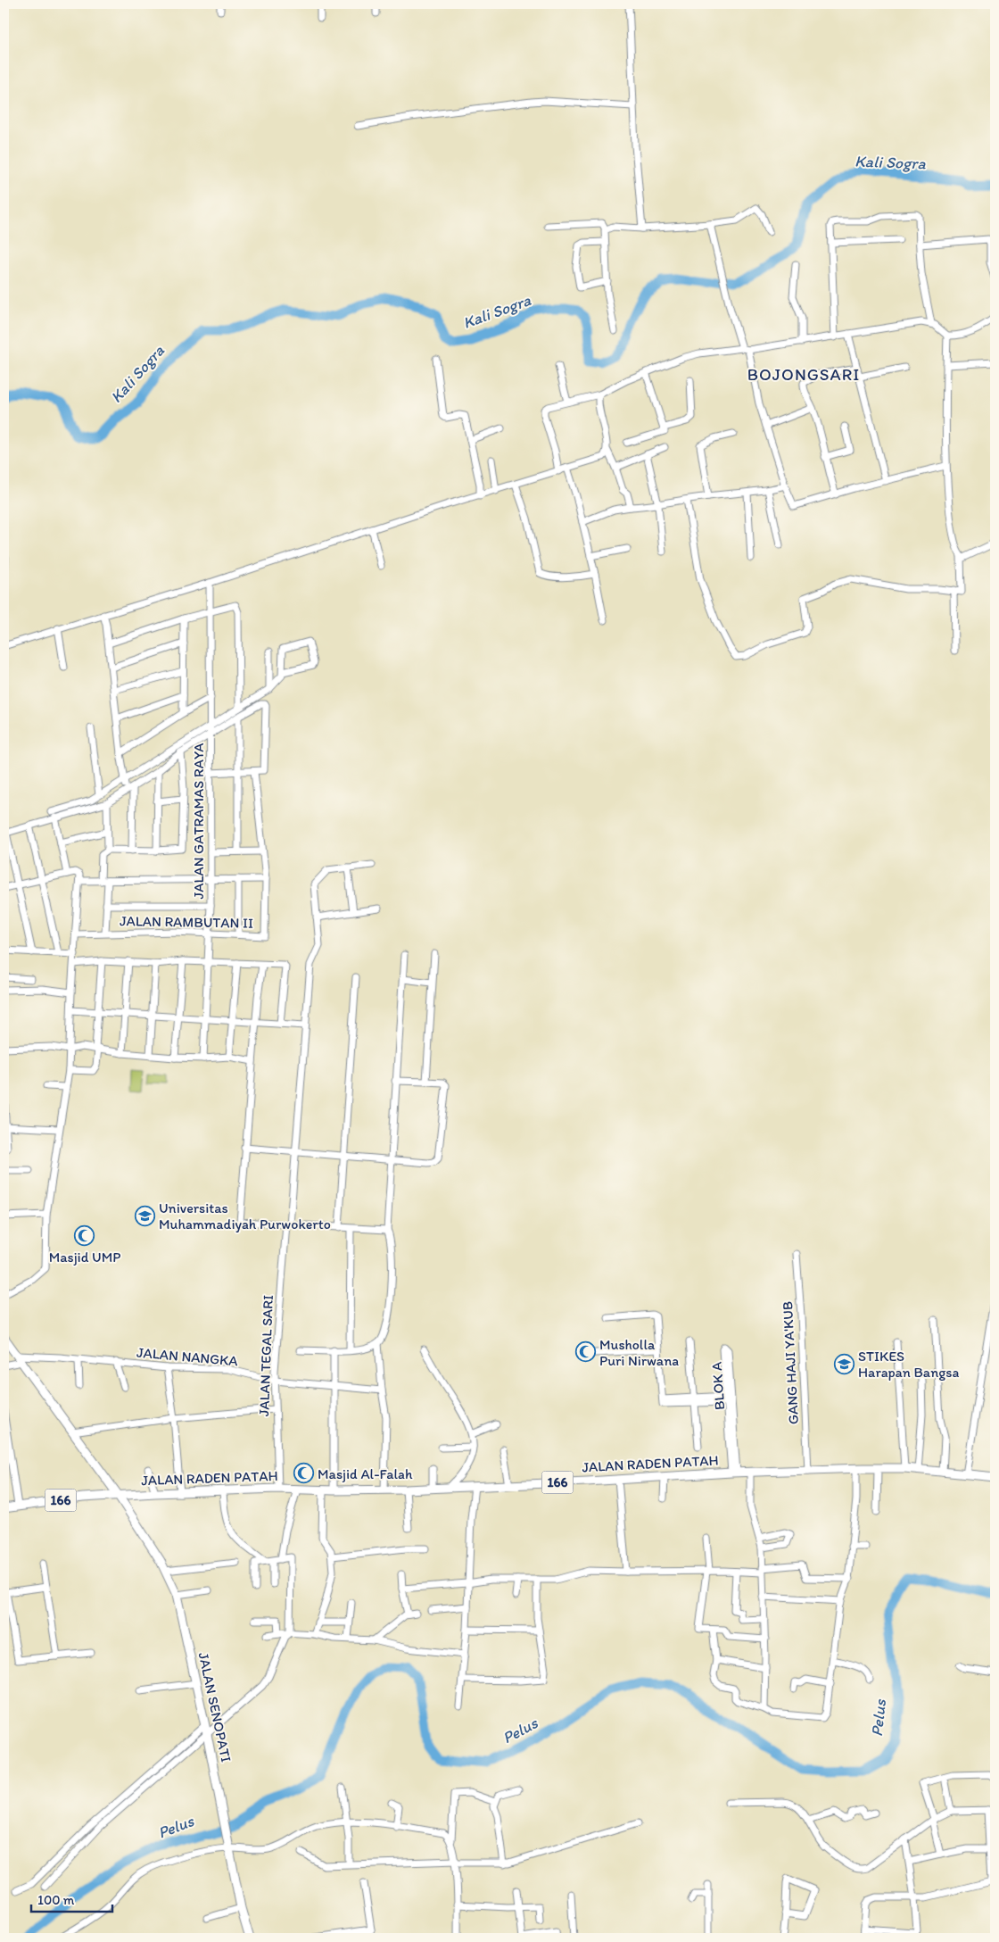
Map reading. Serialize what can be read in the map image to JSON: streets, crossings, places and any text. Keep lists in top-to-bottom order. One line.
{"streets":{"main road":["JALAN RADEN PATAH","166","JALAN SENOPATI"],"street":["JALAN GATRAMAS RAYA","JALAN RAMBUTAN II","JALAN TEGAL SARI","JALAN NANGKA","GANG HAJI YA'KUB","BLOK A"]},"crossings":[["JALAN GATRAMAS RAYA","JALAN RAMBUTAN II"],["JALAN TEGAL SARI","JALAN NANGKA"],["JALAN TEGAL SARI","JALAN RADEN PATAH"],["JALAN NANGKA","JALAN SENOPATI"],["GANG HAJI YA'KUB","JALAN RADEN PATAH"],["BLOK A","JALAN RADEN PATAH"],["JALAN RADEN PATAH","166"],["JALAN RADEN PATAH","JALAN SENOPATI"],["166","JALAN SENOPATI"]],"districts":["BOJONGSARI"],"water":["Kali Sogra","Pelus"],"places":{"school or university":["Universitas Muhammadiyah Purwokerto","STIKES Harapan Bangsa"],"mosque":["Masjid UMP","Musholla Puri Nirwana","Masjid Al-Falah"]},"scale_bar":"100 m"}
